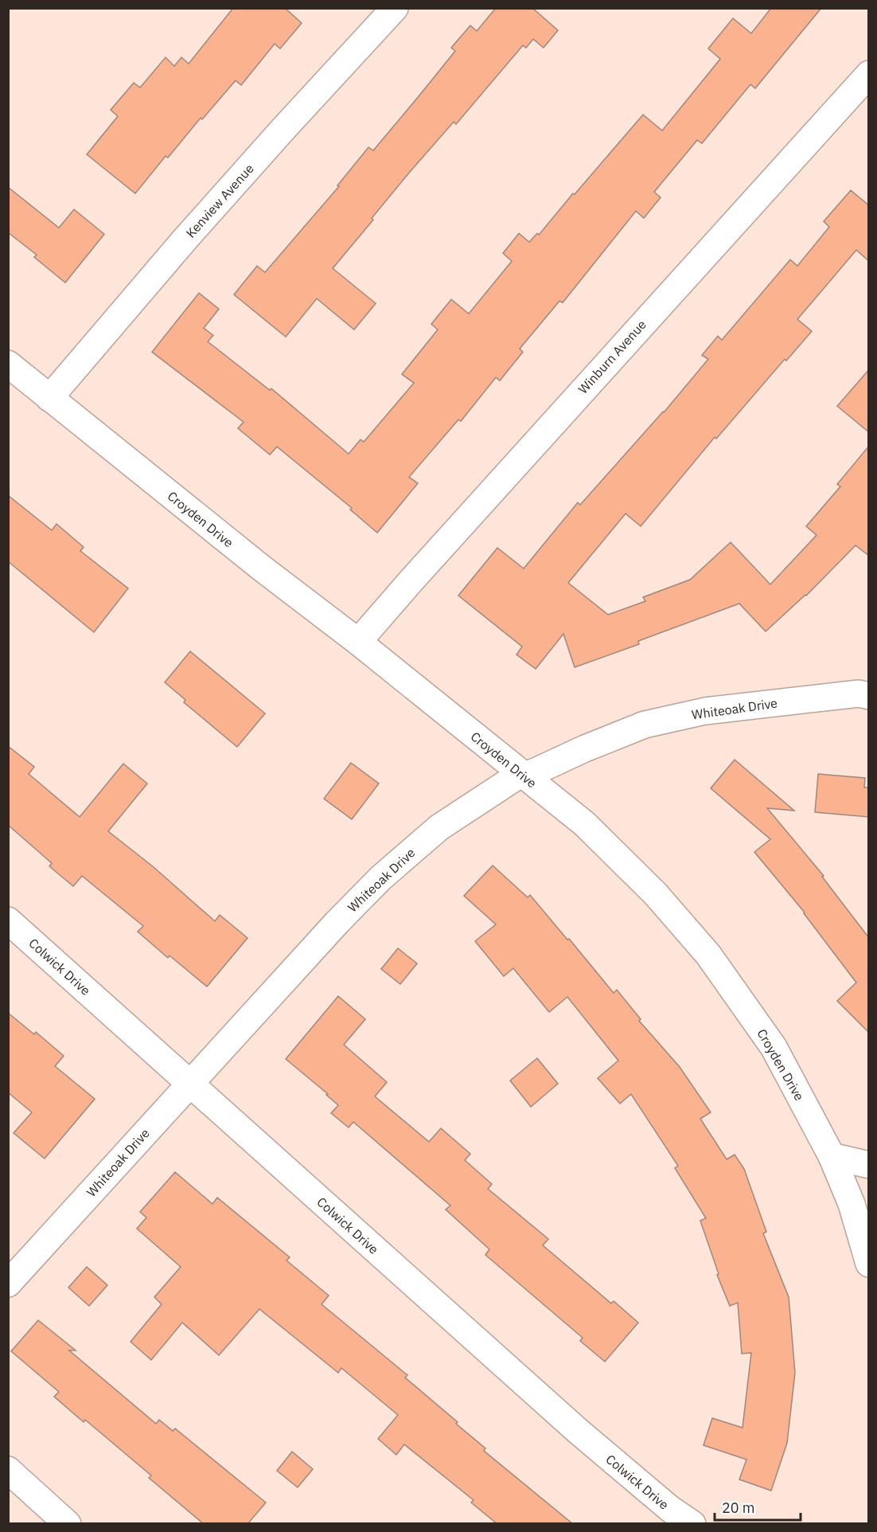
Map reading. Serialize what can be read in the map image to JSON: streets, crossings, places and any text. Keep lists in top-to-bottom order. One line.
{"streets":{"street":["Kenview Avenue","Winburn Avenue","Croyden Drive","Whiteoak Drive","Colwick Drive"]},"crossings":[["Kenview Avenue","Croyden Drive"],["Winburn Avenue","Croyden Drive"],["Croyden Drive","Whiteoak Drive"],["Whiteoak Drive","Colwick Drive"]],"scale_bar":"20 m"}
